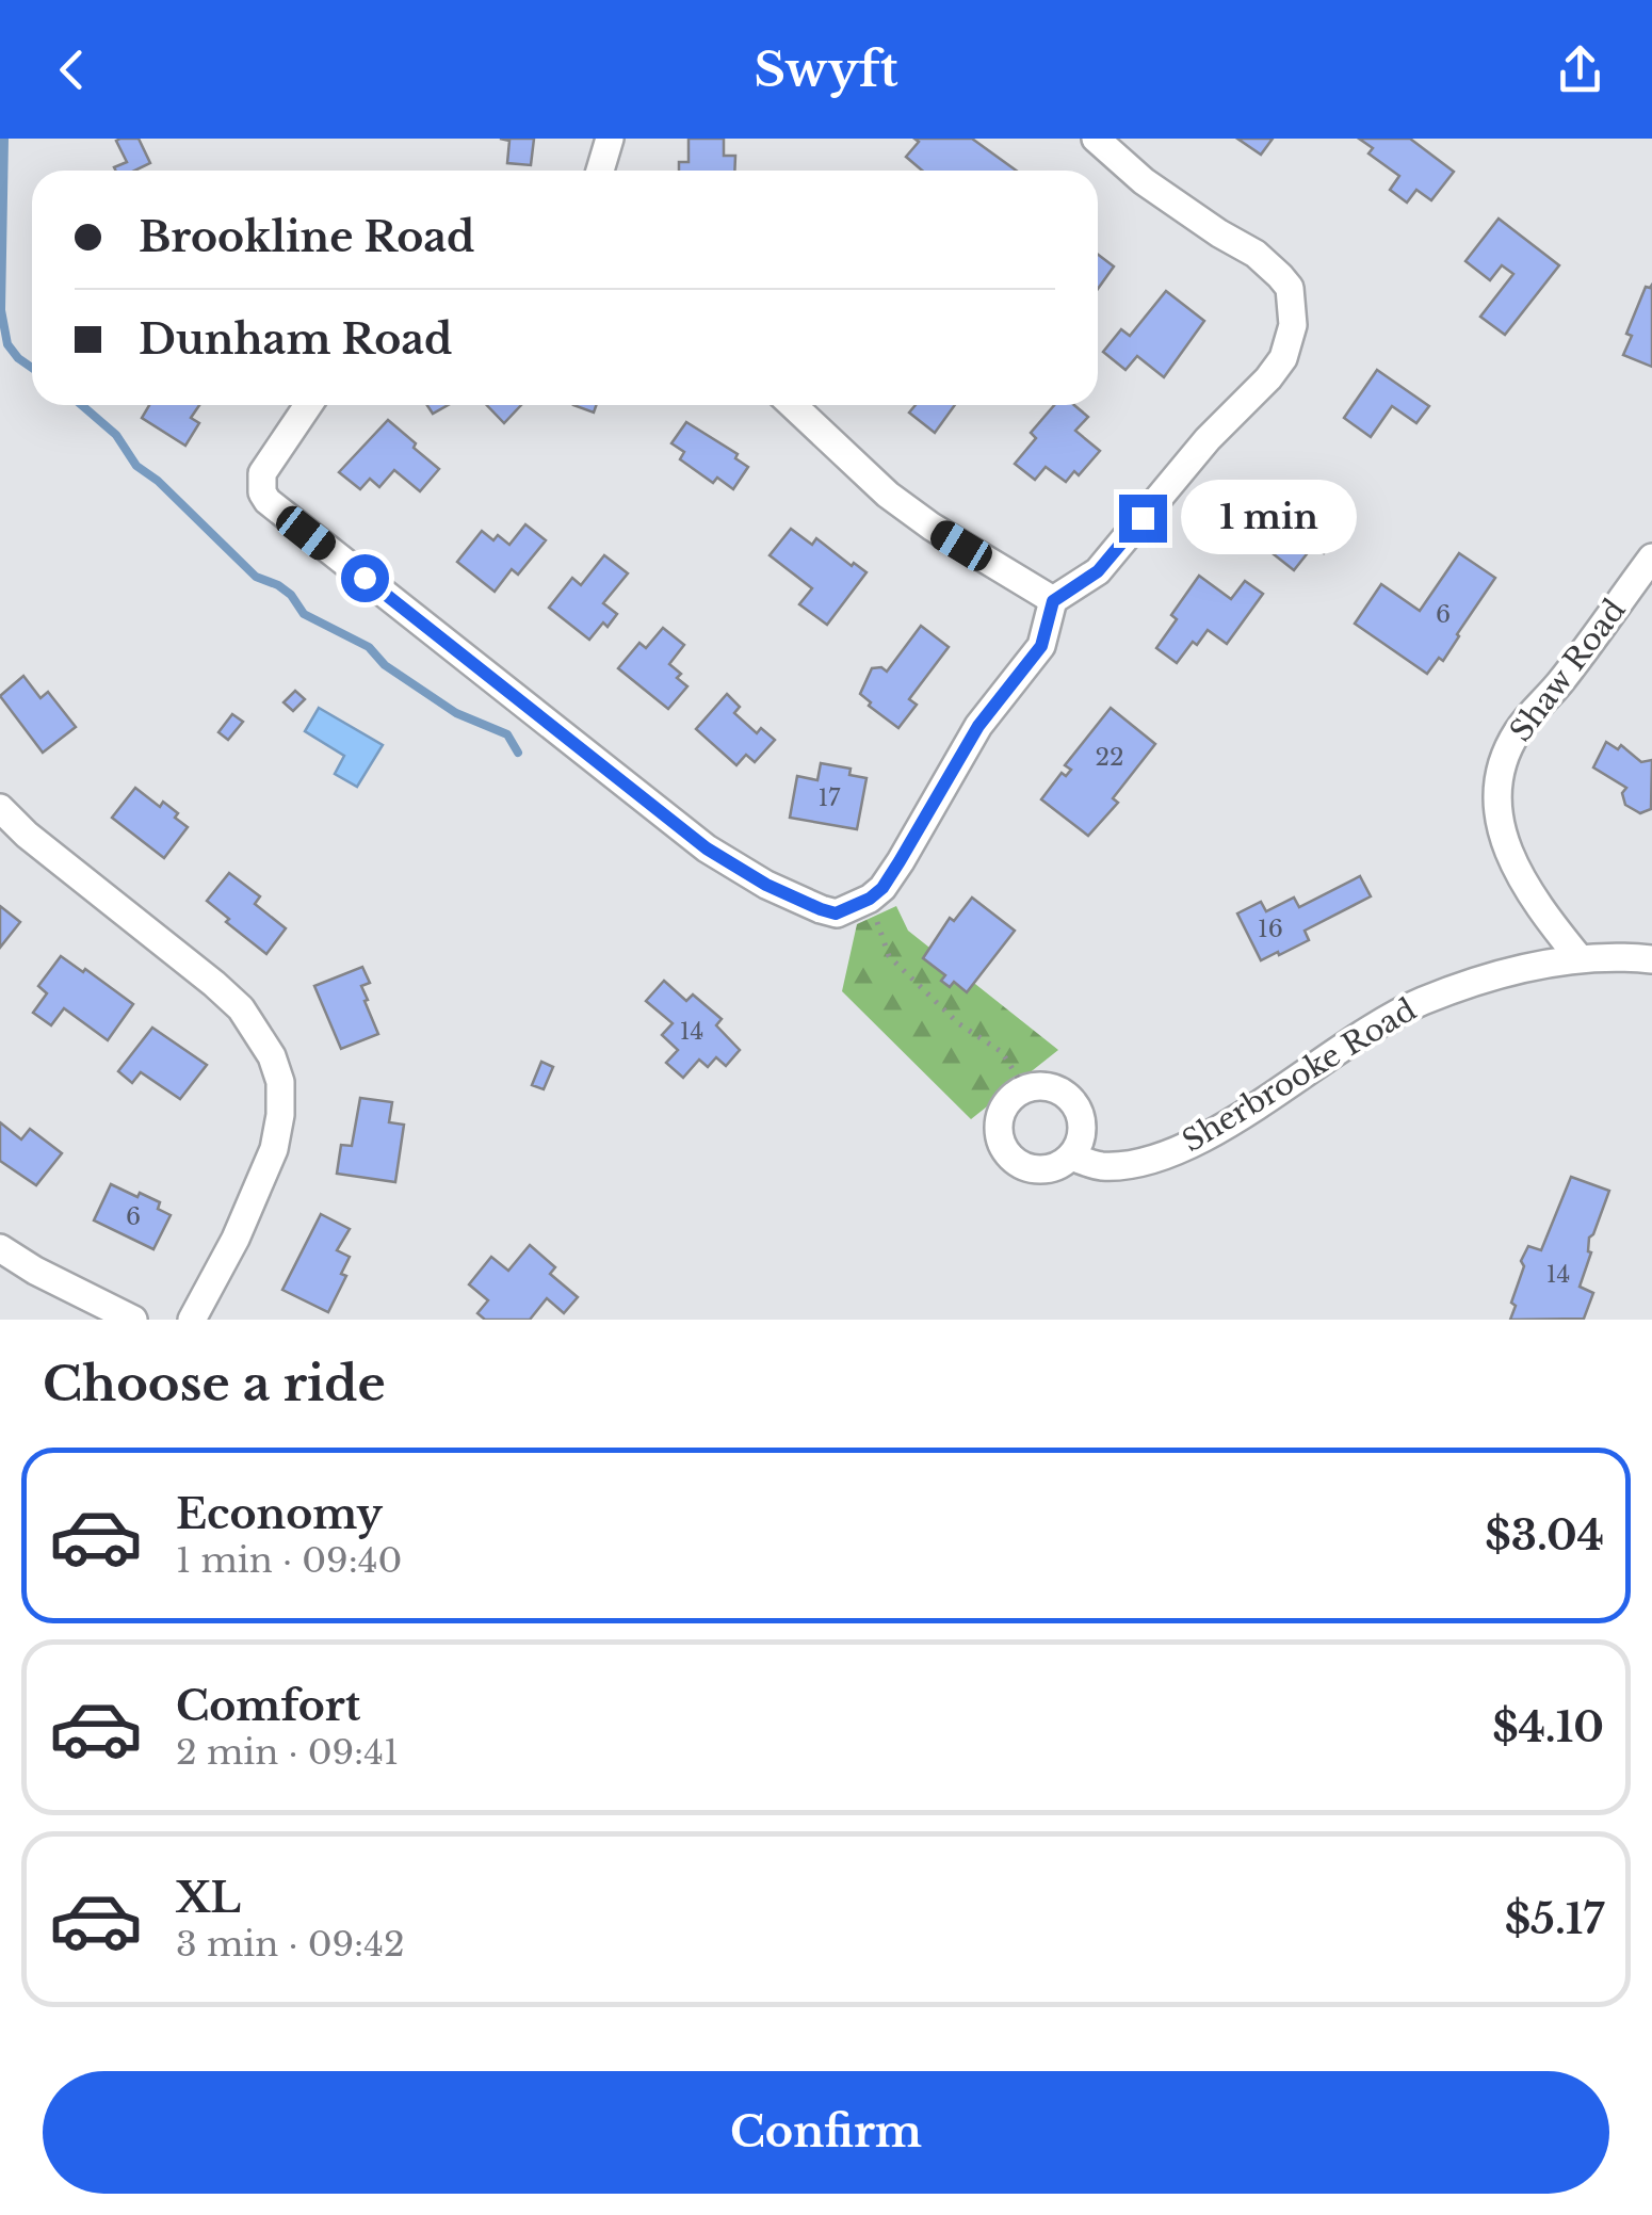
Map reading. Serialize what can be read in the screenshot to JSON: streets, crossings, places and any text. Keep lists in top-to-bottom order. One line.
{"streets":{"street":["Shaw Road","Sherbrooke Road"]},"crossings":[["Shaw Road","Sherbrooke Road"]],"house_numbers":["6","22","17","16","14","6","14"],"page":{"header":"Swyft","banner":["Brookline Road","Dunham Road"],"bubble":"1 min","heading":"Choose a ride","list":[{"name":"Economy","note":"1 min · 09:40","value":"$3.04"},{"name":"Comfort","note":"2 min · 09:41","value":"$4.10"},{"name":"XL","note":"3 min · 09:42","value":"$5.17"}],"buttons":"Confirm"}}
